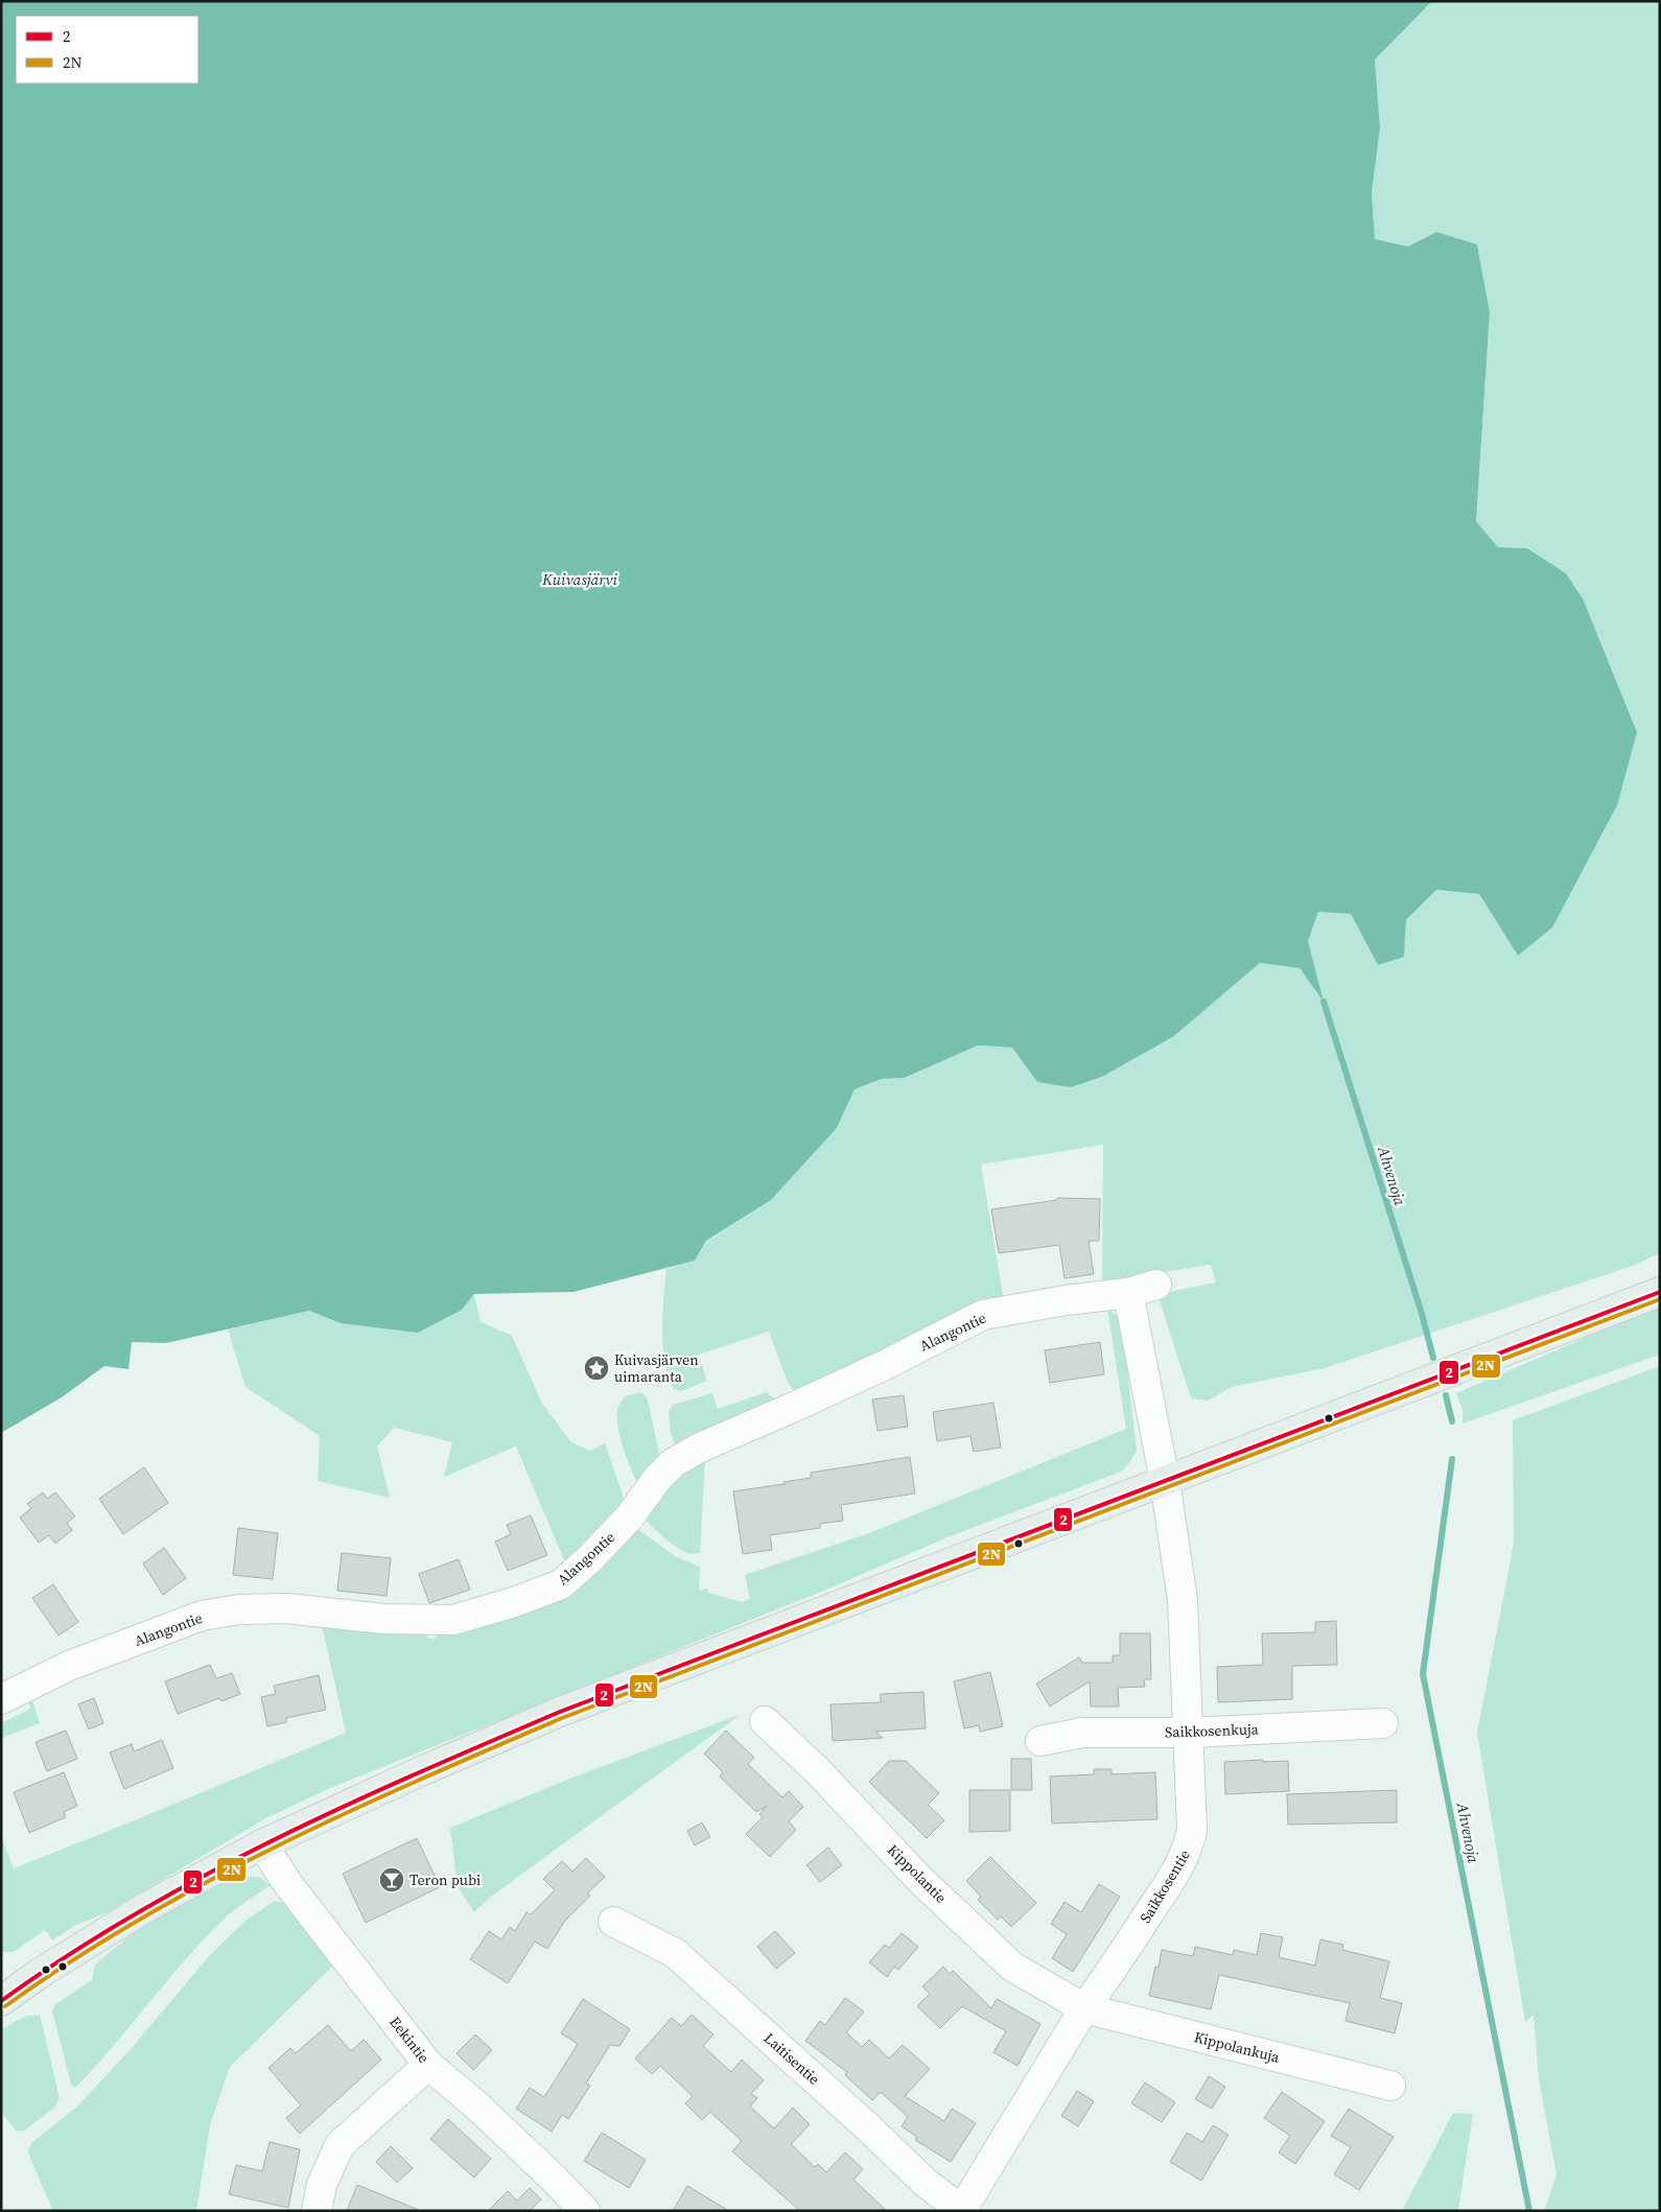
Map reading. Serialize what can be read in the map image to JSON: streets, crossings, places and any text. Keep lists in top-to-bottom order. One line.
{"streets":{"street":["Alangontie","Saikkosenkuja","Kippolantie","Saikkosentie","Eekintie","Kippolankuja","Laitisentie"]},"crossings":[["Saikkosenkuja","Saikkosentie"],["Kippolantie","Saikkosentie"],["Kippolantie","Kippolankuja"],["Saikkosentie","Kippolankuja"],["Saikkosentie","Laitisentie"]],"water":["Kuivasjärvi","Ahvenoja"],"places":{"place":["Kuivasjärven uimaranta"],"bar":["Teron pubi"]},"lines":["transit line 2","transit line 2N"],"legend":["2","2N"]}
